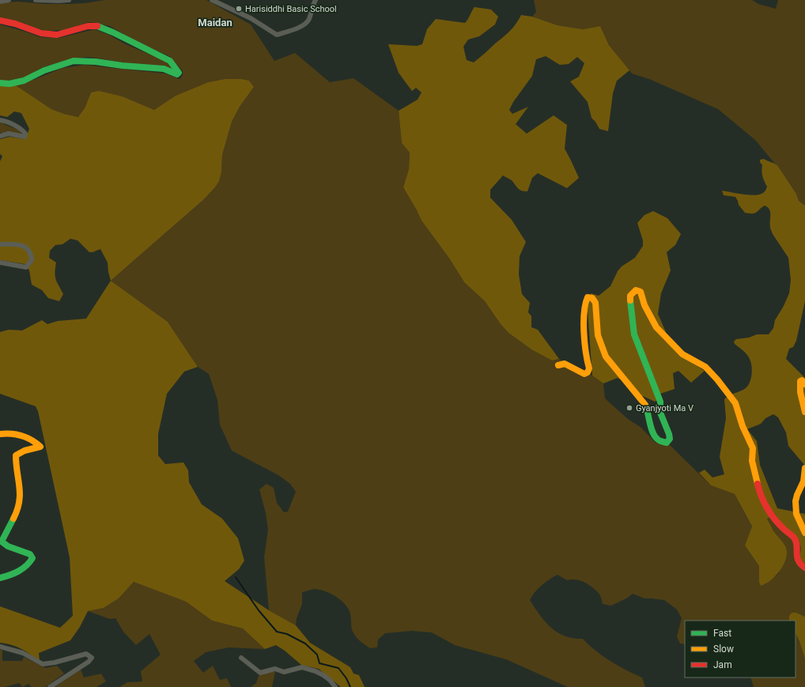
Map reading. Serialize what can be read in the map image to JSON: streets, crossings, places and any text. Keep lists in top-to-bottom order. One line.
{"districts":["Maidan"],"places":["Harisiddhi Basic School","Gyanjyoti Ma V"],"legend":["Fast","Slow","Jam"]}
